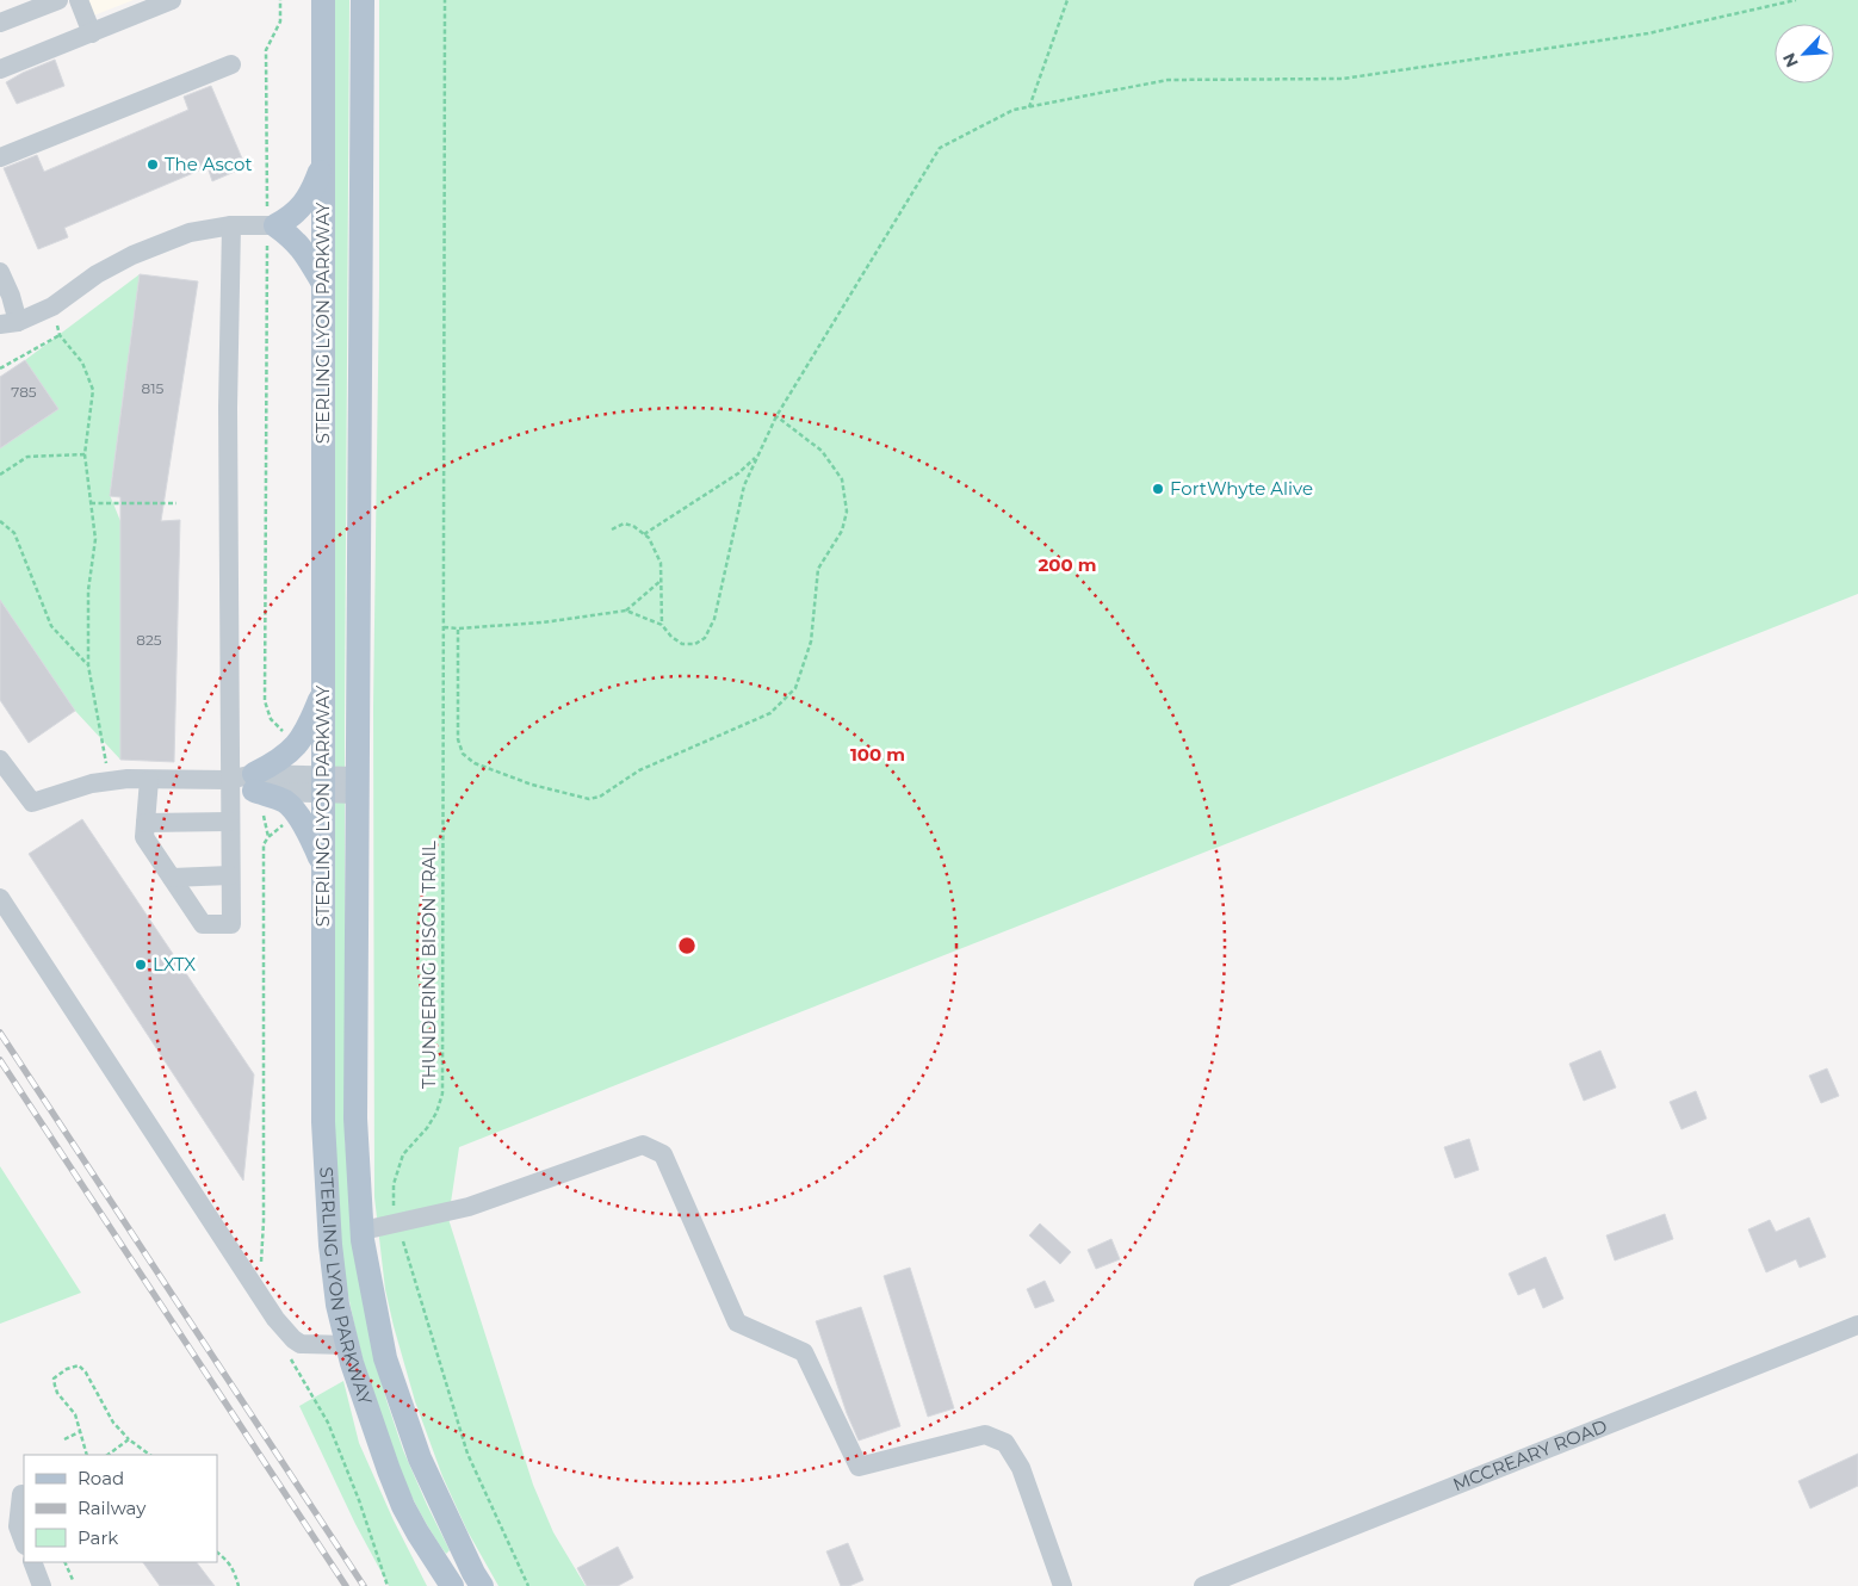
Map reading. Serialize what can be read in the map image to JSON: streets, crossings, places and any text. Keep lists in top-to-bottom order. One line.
{"streets":{"main road":["STERLING LYON PARKWAY"],"street":["MCCREARY ROAD"],"path":["THUNDERING BISON TRAIL"]},"places":["The Ascot","FortWhyte Alive","LXTX"],"house_numbers":["815","785","825"],"legend":["Road","Railway","Park"],"north":"bottom left","rings":["200 m","100 m"]}
